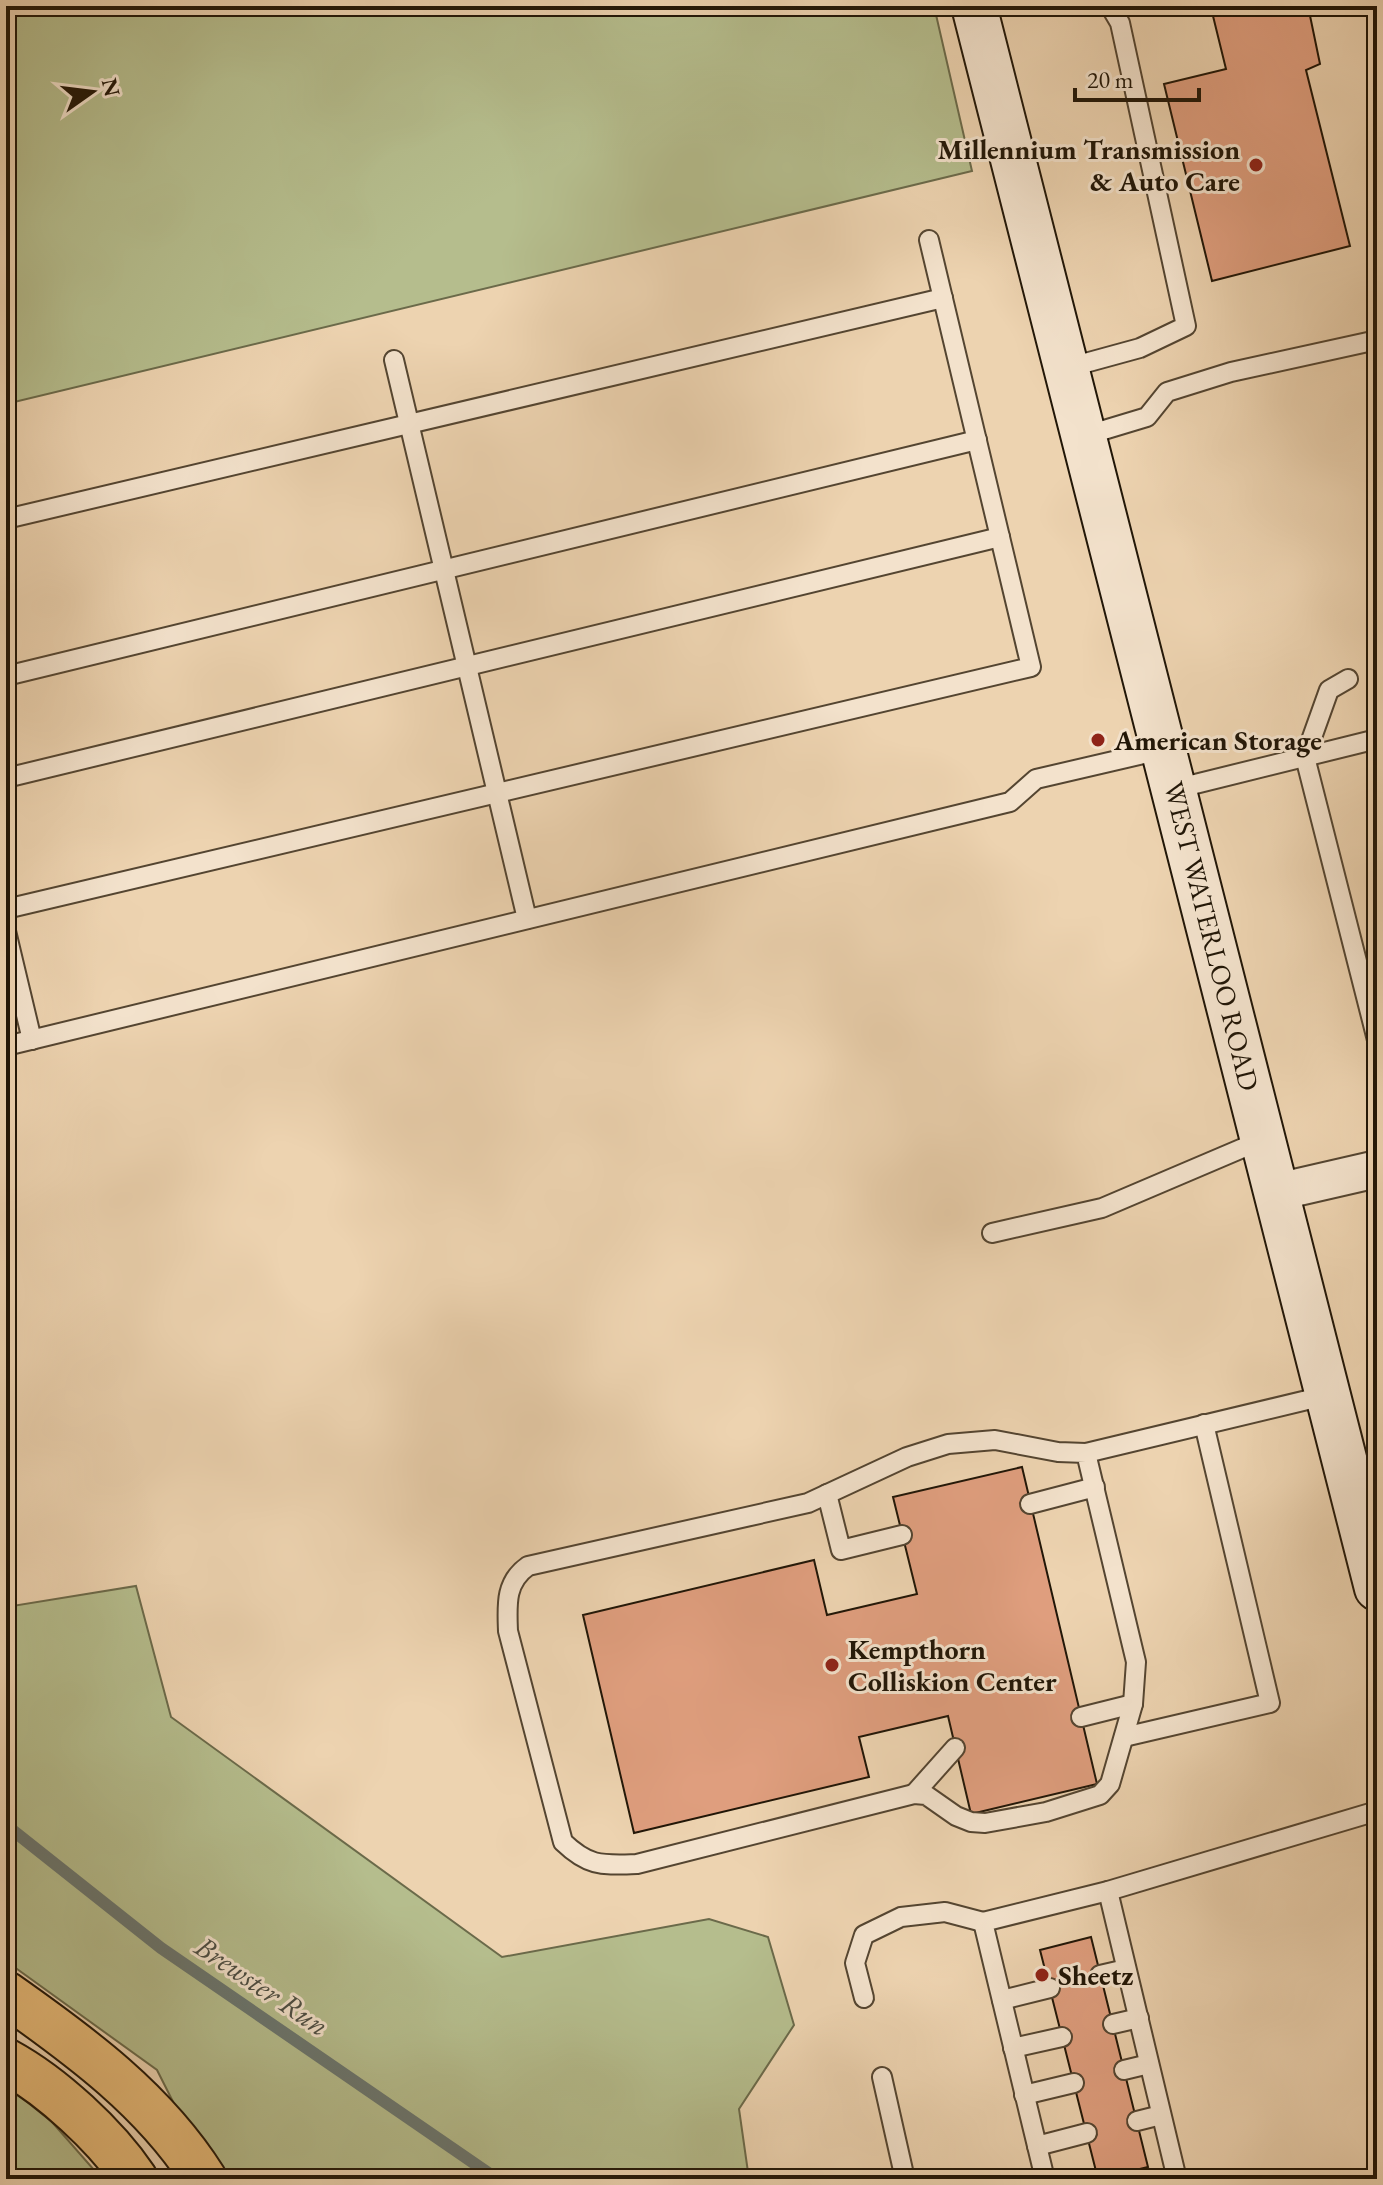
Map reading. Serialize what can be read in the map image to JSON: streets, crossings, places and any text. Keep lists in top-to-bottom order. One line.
{"streets":{"main road":["WEST WATERLOO ROAD"]},"water":["Brewster Run"],"places":["Millennium Transmission & Auto Care","American Storage","Kempthorn Colliskion Center","Sheetz"],"scale_bar":"20 m","north":"right"}
